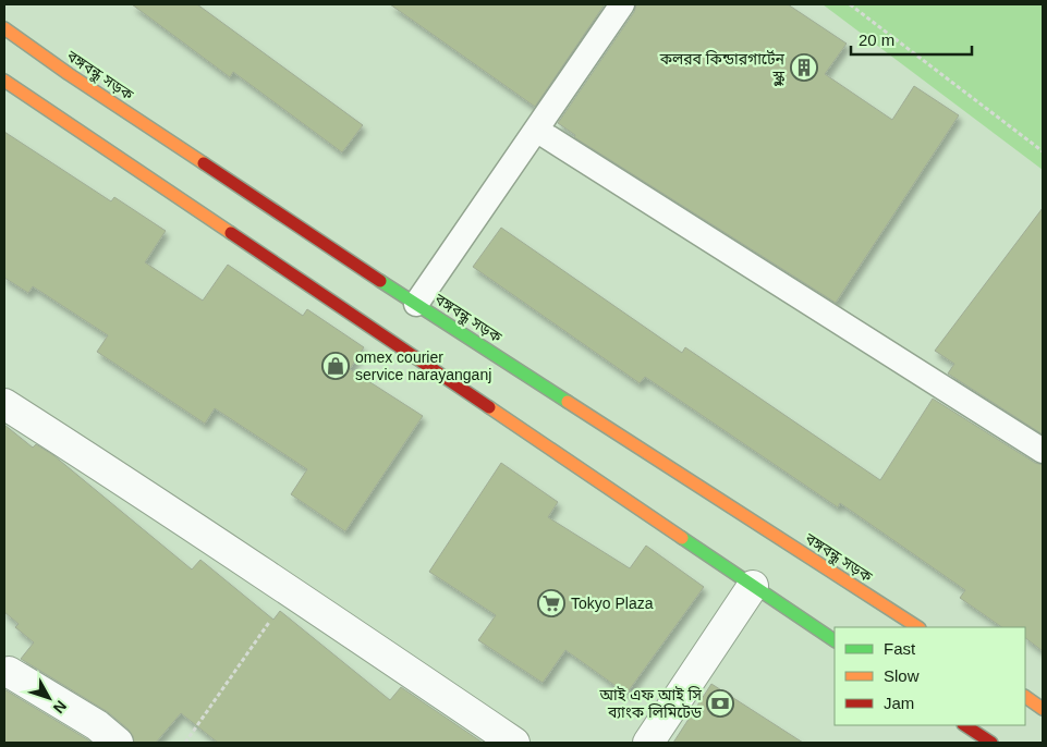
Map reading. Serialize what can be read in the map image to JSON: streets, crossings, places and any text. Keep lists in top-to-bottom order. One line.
{"streets":{"main road":["বঙ্গবন্ধু সড়ক"]},"places":{"building":["কলরব কিন্ডারগার্টেন স্কুল"],"shop":["omex courier service narayanganj"],"supermarket":["Tokyo Plaza"],"bank":["আই এফ আই সি ব্যাংক লিমিটেড"]},"legend":["Fast","Slow","Jam"],"scale_bar":"20 m","north":"bottom right"}
